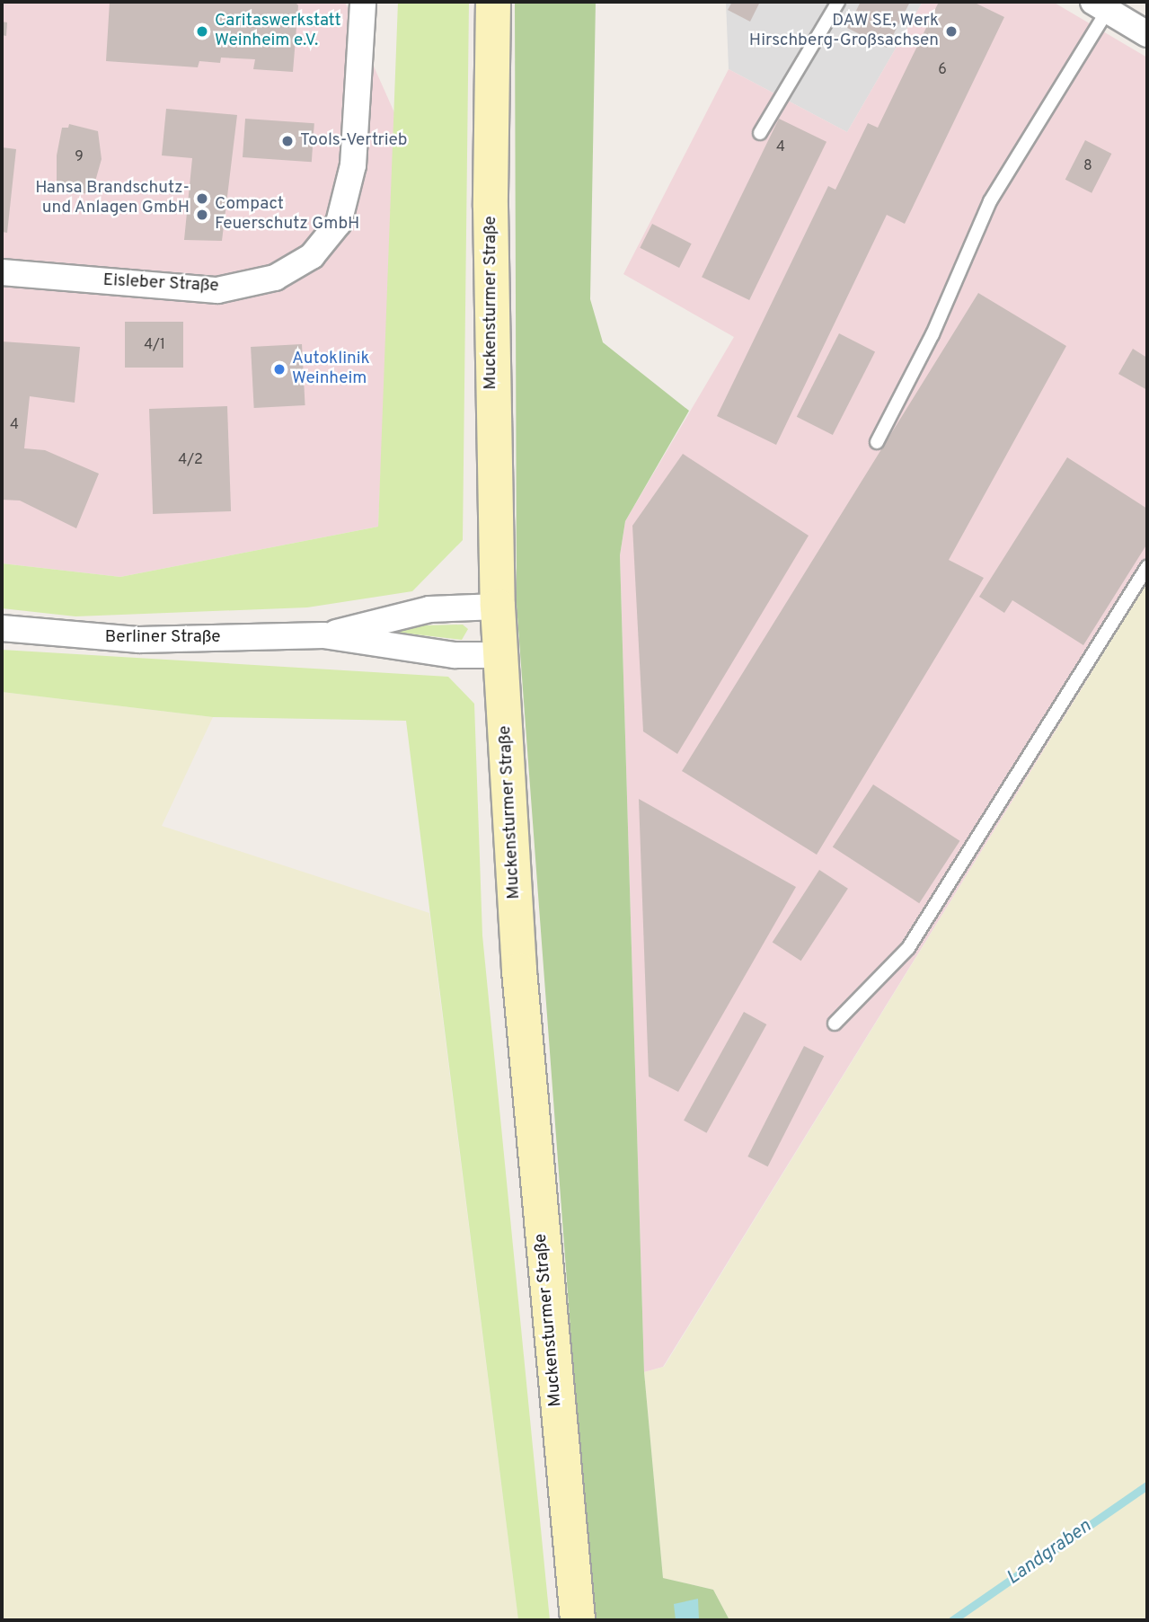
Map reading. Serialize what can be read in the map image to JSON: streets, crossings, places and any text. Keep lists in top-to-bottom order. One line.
{"streets":{"main road":["Muckensturmer Straße"],"street":["Eisleber Straße","Berliner Straße"]},"crossings":[["Muckensturmer Straße","Berliner Straße"]],"water":["Landgraben"],"places":["Caritaswerkstatt Weinheim e.V.","DAW SE, Werk Hirschberg-Großsachsen","Tools-Vertrieb","Hansa Brandschutz- und Anlagen GmbH","Compact Feuerschutz GmbH","Autoklinik Weinheim"],"house_numbers":["6","4","9","8","4/1","4","4/2"]}
